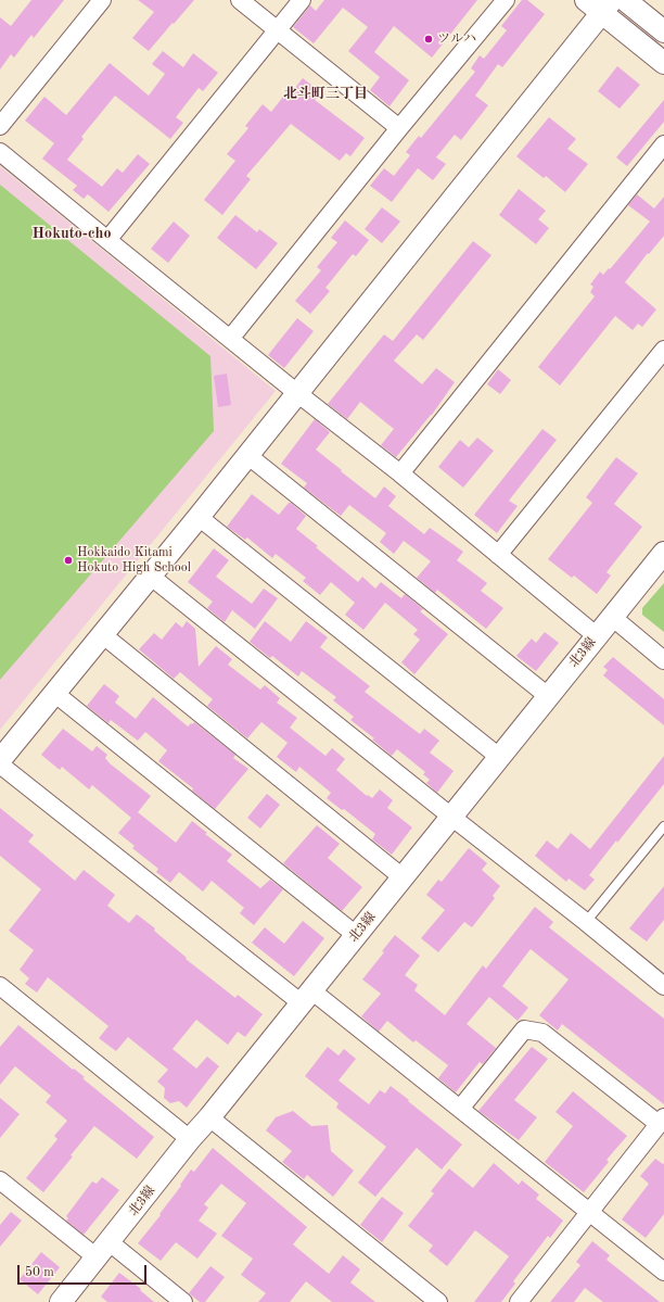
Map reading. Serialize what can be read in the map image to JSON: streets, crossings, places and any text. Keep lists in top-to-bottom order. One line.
{"streets":{"street":["北3線"]},"districts":["北斗町三丁目","Hokuto-cho"],"places":["ツルハ","Hokkaido Kitami Hokuto High School"],"scale_bar":"50 m"}
